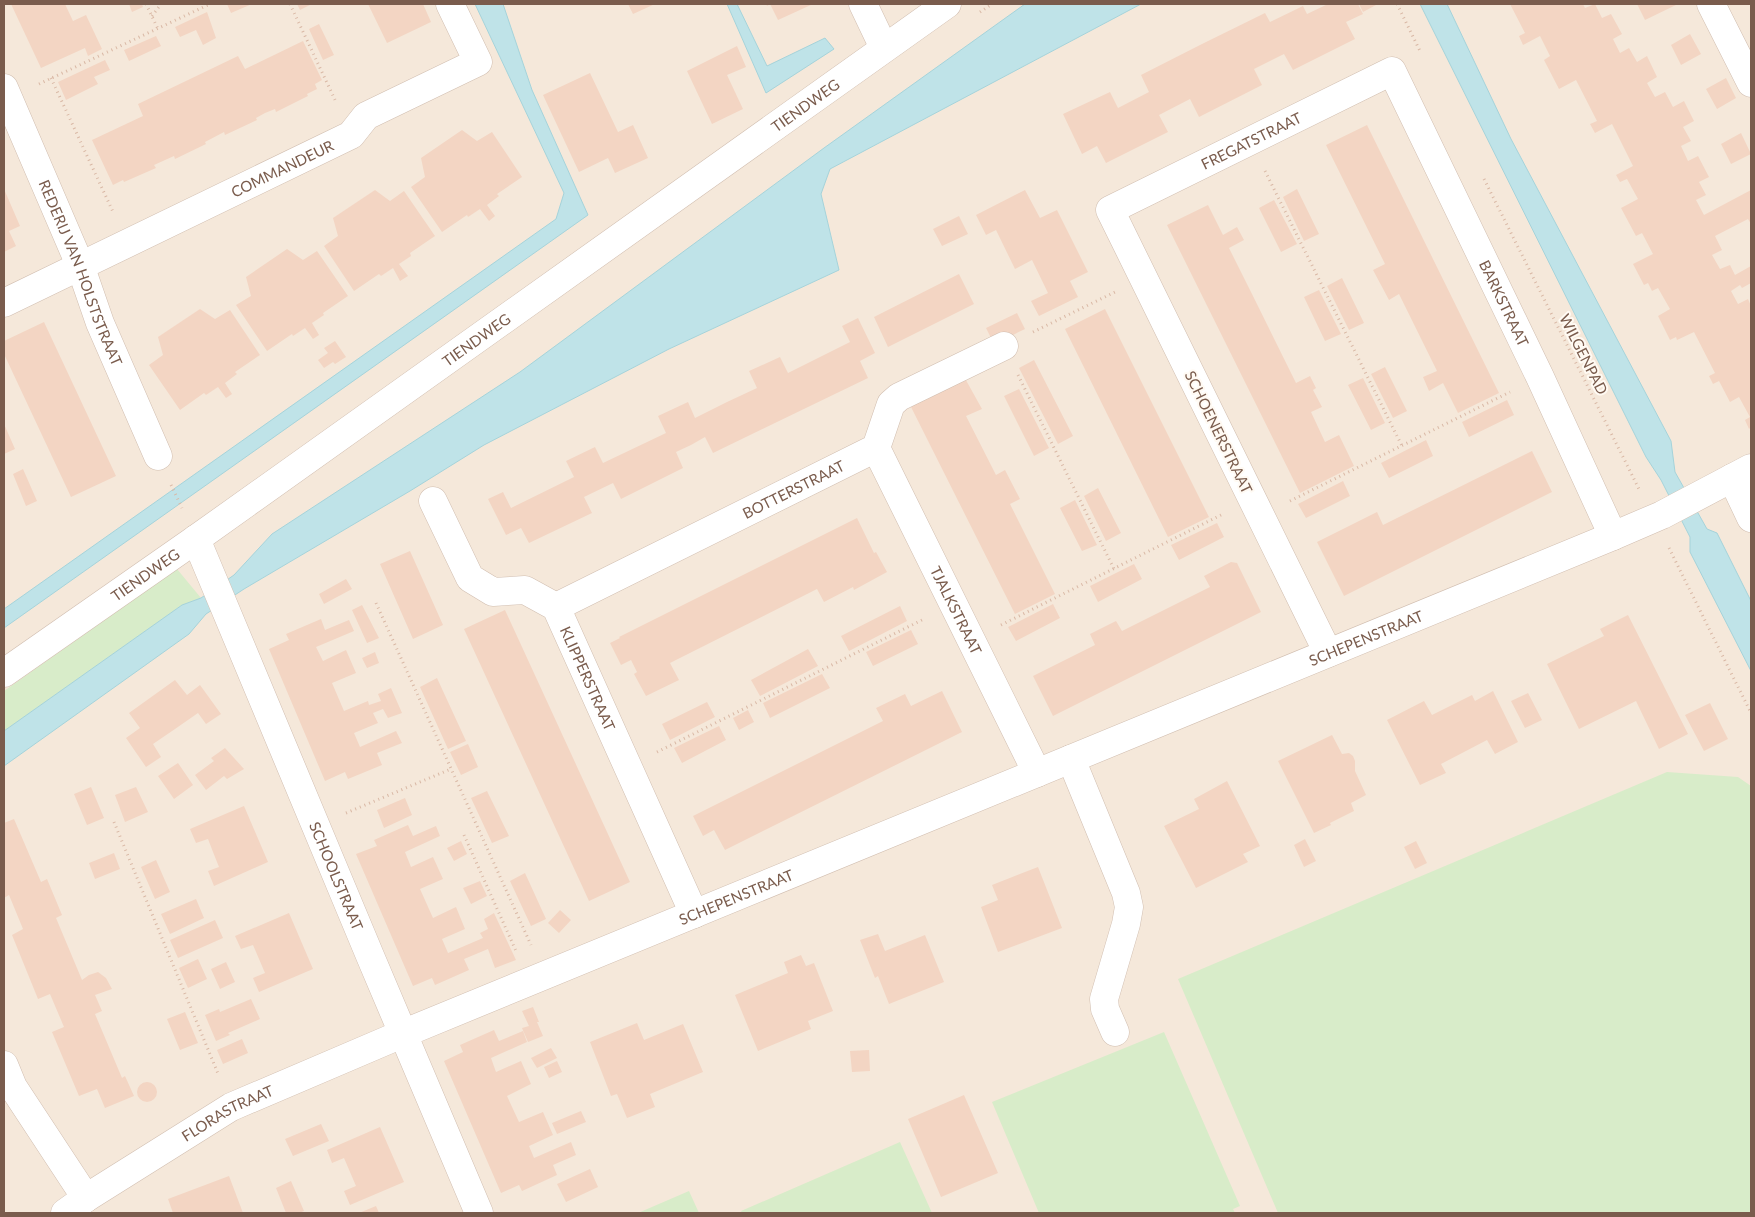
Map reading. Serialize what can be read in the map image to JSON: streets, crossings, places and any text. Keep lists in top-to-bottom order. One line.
{"streets":{"street":["TIENDWEG","FREGATSTRAAT","COMMANDEUR","REDERIJ VAN HOLSTSTRAAT","BARKSTRAAT","SCHOENERSTRAAT","BOTTERSTRAAT","TJALKSTRAAT","SCHEPENSTRAAT","KLIPPERSTRAAT","SCHOOLSTRAAT","FLORASTRAAT"],"path":["WILGENPAD"]},"crossings":[["TIENDWEG","SCHOOLSTRAAT"],["FREGATSTRAAT","BARKSTRAAT"],["FREGATSTRAAT","SCHOENERSTRAAT"],["COMMANDEUR","REDERIJ VAN HOLSTSTRAAT"],["BARKSTRAAT","SCHEPENSTRAAT"],["WILGENPAD","SCHEPENSTRAAT"],["SCHOENERSTRAAT","SCHEPENSTRAAT"],["BOTTERSTRAAT","TJALKSTRAAT"],["BOTTERSTRAAT","KLIPPERSTRAAT"],["TJALKSTRAAT","SCHEPENSTRAAT"],["SCHEPENSTRAAT","KLIPPERSTRAAT"],["SCHEPENSTRAAT","SCHOOLSTRAAT"],["SCHEPENSTRAAT","FLORASTRAAT"],["SCHOOLSTRAAT","FLORASTRAAT"]]}
